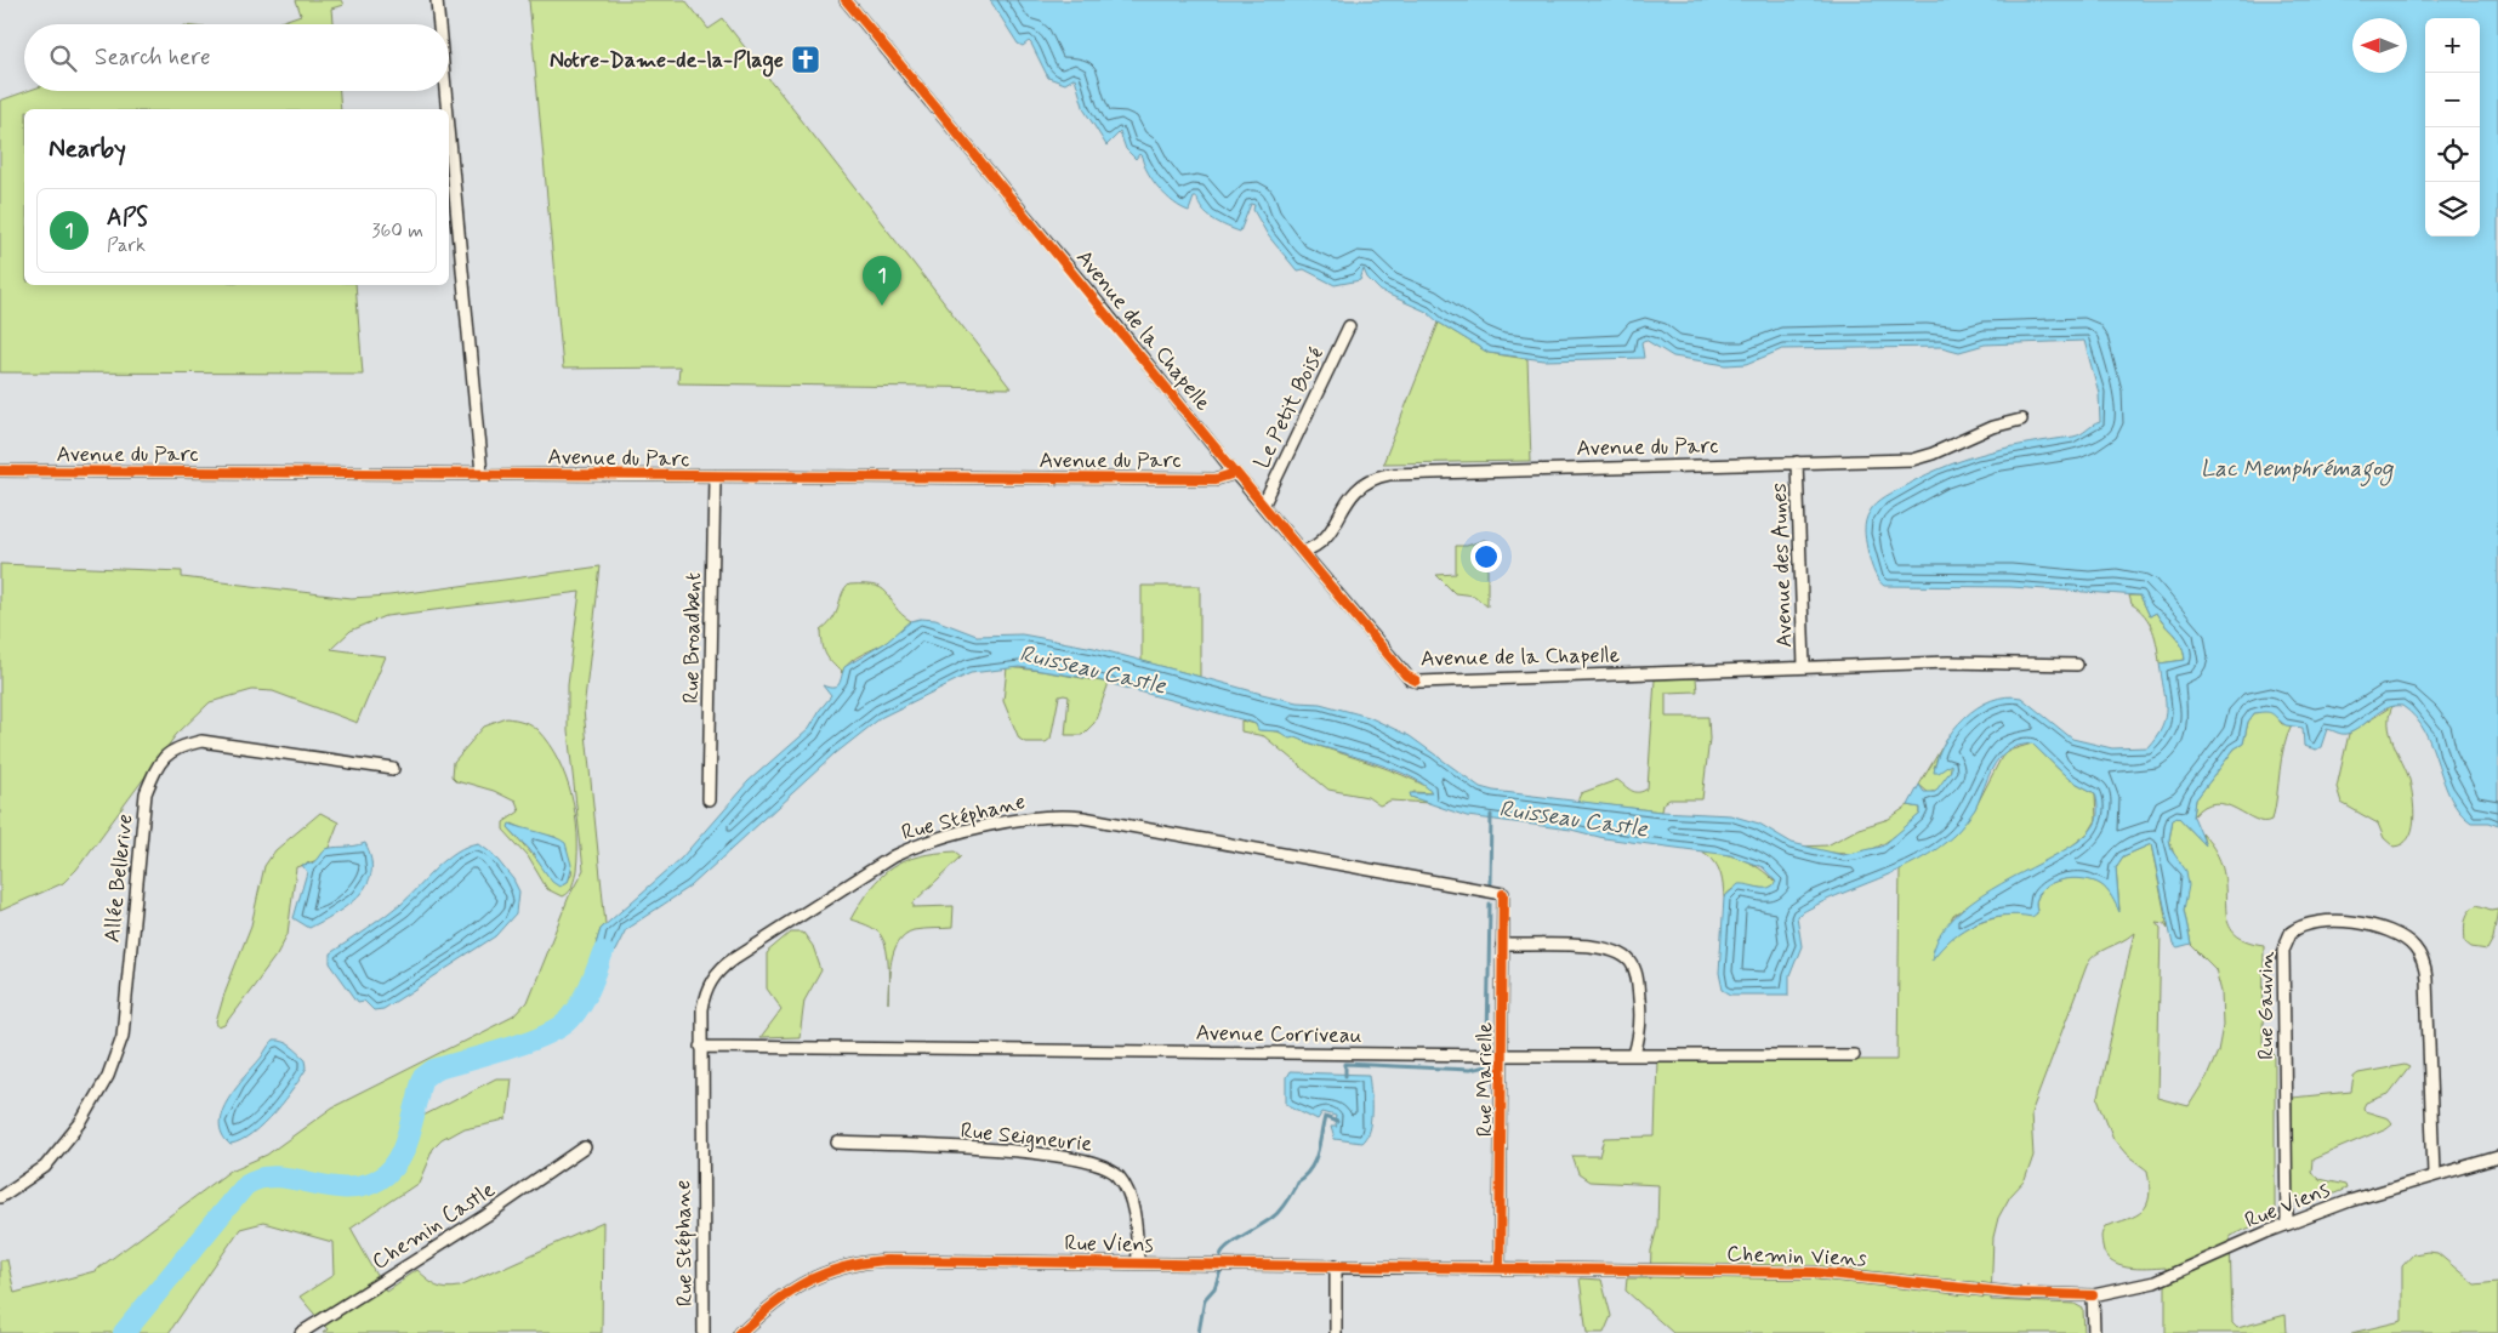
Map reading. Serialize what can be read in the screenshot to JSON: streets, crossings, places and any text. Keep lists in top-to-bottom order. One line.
{"streets":{"street":["Avenue de la Chapelle","Le Petit Boisé","Avenue du Parc","Avenue des Aunes","Rue Broadbent","Rue Stéphane","Allée Bellerive","Rue Gauvin","Avenue Corriveau","Rue Marielle","Rue Seigneurie","Rue Viens","Chemin Castle","Chemin Viens"]},"crossings":[["Avenue de la Chapelle","Le Petit Boisé"],["Avenue de la Chapelle","Avenue du Parc"],["Avenue de la Chapelle","Avenue des Aunes"],["Avenue du Parc","Avenue des Aunes"],["Avenue du Parc","Rue Broadbent"],["Rue Stéphane","Avenue Corriveau"],["Rue Stéphane","Rue Marielle"],["Rue Gauvin","Rue Viens"],["Avenue Corriveau","Rue Marielle"],["Rue Marielle","Rue Viens"],["Rue Marielle","Chemin Viens"],["Rue Seigneurie","Rue Viens"],["Rue Viens","Chemin Viens"]],"water":["Lac Memphrémagog","Ruisseau Castle"],"places":{"church":["Notre-Dame-de-la-Plage"]},"north":"left","page":{"map_buttons":["+","−"],"search":"Search here","heading":"Nearby","list":[{"mark":"1","name":"APS","note":"Park","value":"360 m"}],"pins":"1"}}
